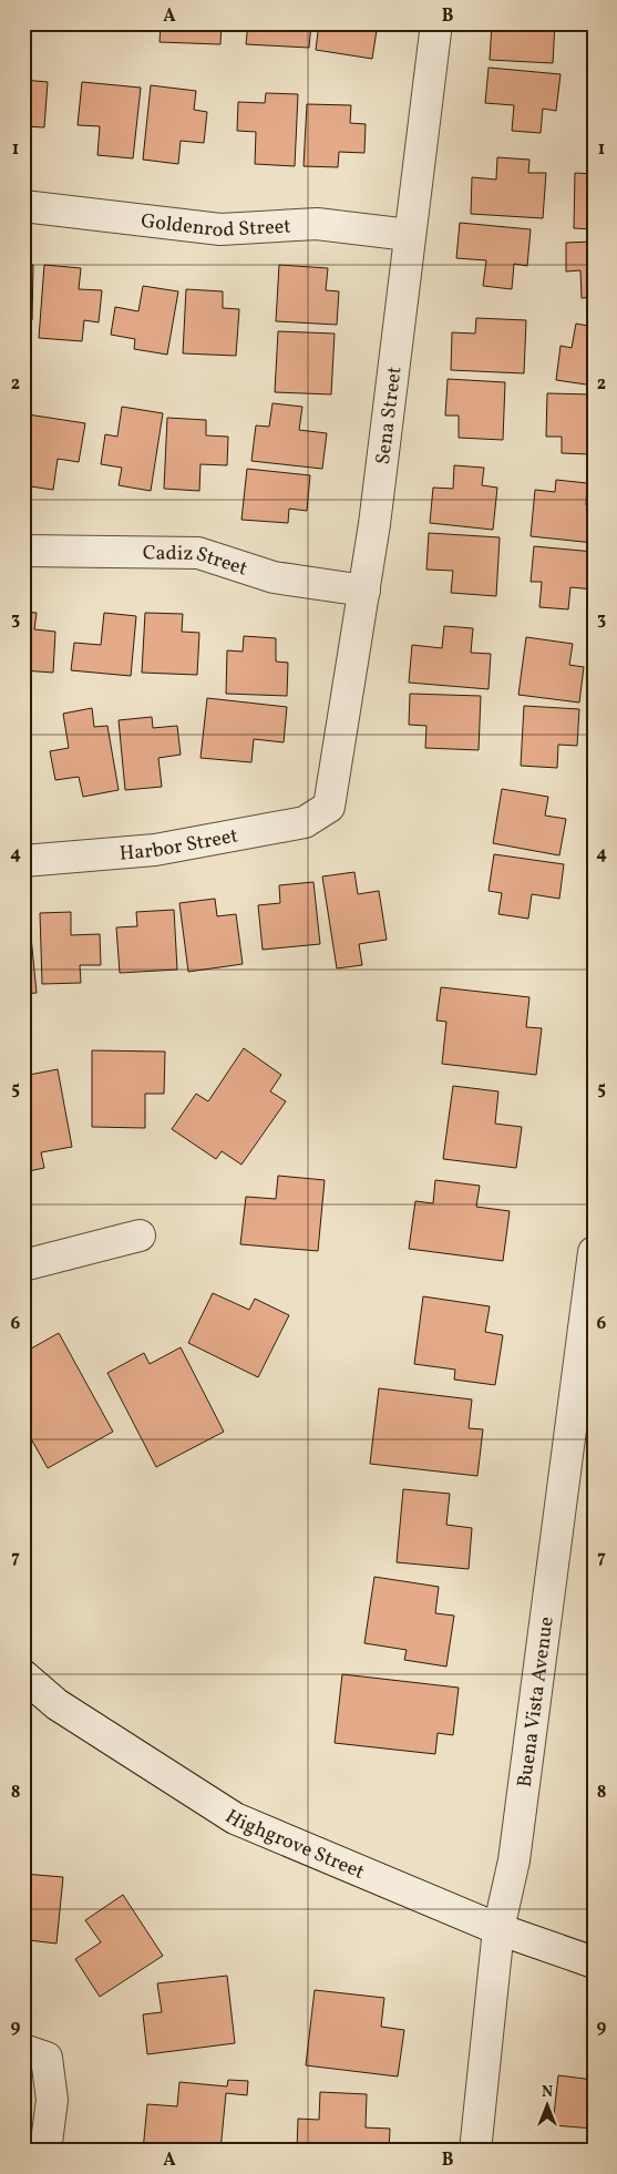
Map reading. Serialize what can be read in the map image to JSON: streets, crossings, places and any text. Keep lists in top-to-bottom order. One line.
{"streets":{"street":["Goldenrod Street","Sena Street","Cadiz Street","Harbor Street","Buena Vista Avenue","Highgrove Street"]},"crossings":[["Goldenrod Street","Sena Street"],["Sena Street","Cadiz Street"],["Sena Street","Harbor Street"],["Buena Vista Avenue","Highgrove Street"]],"north":"top","grid":{"columns":["A","B"],"rows":["1","2","3","4","5","6","7","8","9"]}}
